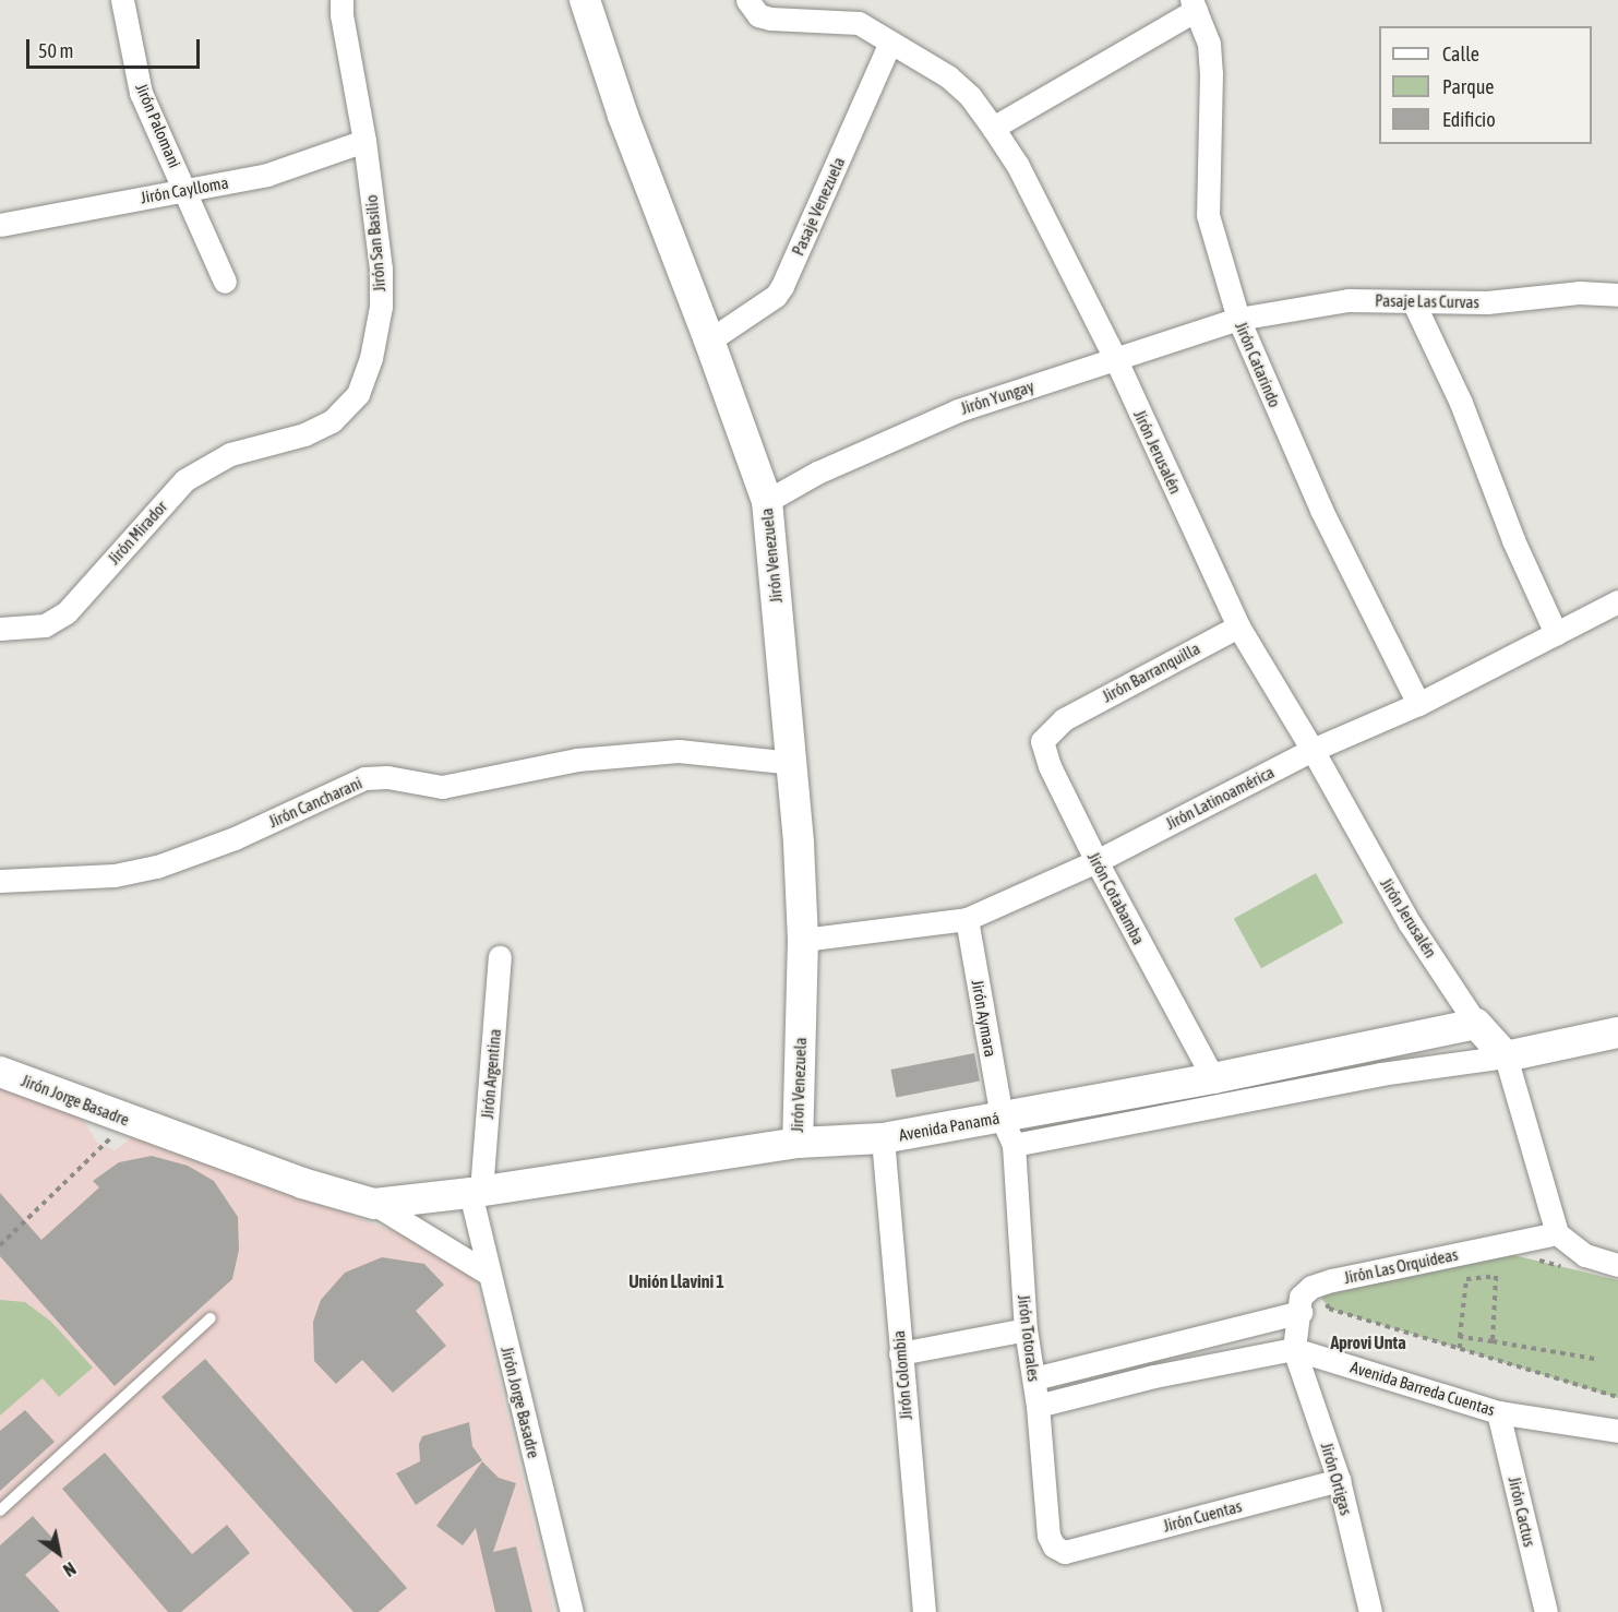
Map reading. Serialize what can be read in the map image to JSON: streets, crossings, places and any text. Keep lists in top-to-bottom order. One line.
{"streets":{"street":["Jirón Palomani","Jirón Caylloma","Pasaje Venezuela","Jirón San Basilio","Pasaje Las Curvas","Jirón Catarindo","Jirón Yungay","Jirón Jerusalén","Jirón Mirador","Jirón Venezuela","Jirón Barranquilla","Jirón Latinoamérica","Jirón Cancharani","Jirón Cotabamba","Jirón Aymara","Jirón Argentina","Jirón Jorge Basadre","Avenida Panamá","Jirón Las Orquideas","Jirón Totorales","Jirón Colombia","Avenida Barreda Cuentas","Jirón Ortigas","Jirón Cactus","Jirón Cuentas"]},"crossings":[["Jirón Palomani","Jirón Caylloma"],["Jirón Caylloma","Jirón San Basilio"],["Pasaje Venezuela","Jirón Jerusalén"],["Pasaje Venezuela","Jirón Venezuela"],["Jirón San Basilio","Jirón Mirador"],["Pasaje Las Curvas","Jirón Catarindo"],["Pasaje Las Curvas","Jirón Yungay"],["Jirón Catarindo","Jirón Yungay"],["Jirón Catarindo","Jirón Latinoamérica"],["Jirón Yungay","Jirón Jerusalén"],["Jirón Yungay","Jirón Venezuela"],["Jirón Jerusalén","Jirón Barranquilla"],["Jirón Jerusalén","Jirón Latinoamérica"],["Jirón Jerusalén","Avenida Panamá"],["Jirón Venezuela","Jirón Latinoamérica"],["Jirón Venezuela","Jirón Cancharani"],["Jirón Venezuela","Avenida Panamá"],["Jirón Barranquilla","Jirón Cotabamba"],["Jirón Latinoamérica","Jirón Cotabamba"],["Jirón Latinoamérica","Jirón Aymara"],["Jirón Cotabamba","Avenida Panamá"],["Jirón Aymara","Avenida Panamá"],["Jirón Aymara","Jirón Totorales"],["Jirón Argentina","Jirón Jorge Basadre"],["Jirón Argentina","Avenida Panamá"],["Jirón Jorge Basadre","Avenida Panamá"],["Avenida Panamá","Jirón Totorales"],["Avenida Panamá","Jirón Colombia"],["Jirón Las Orquideas","Avenida Barreda Cuentas"],["Jirón Las Orquideas","Jirón Ortigas"],["Jirón Totorales","Avenida Barreda Cuentas"],["Jirón Totorales","Jirón Cuentas"],["Avenida Barreda Cuentas","Jirón Ortigas"],["Avenida Barreda Cuentas","Jirón Cactus"],["Jirón Ortigas","Jirón Cuentas"]],"districts":["Unión Llavini 1","Aprovi Unta"],"legend":["Calle","Parque","Edificio"],"scale_bar":"50 m","north":"bottom right"}
